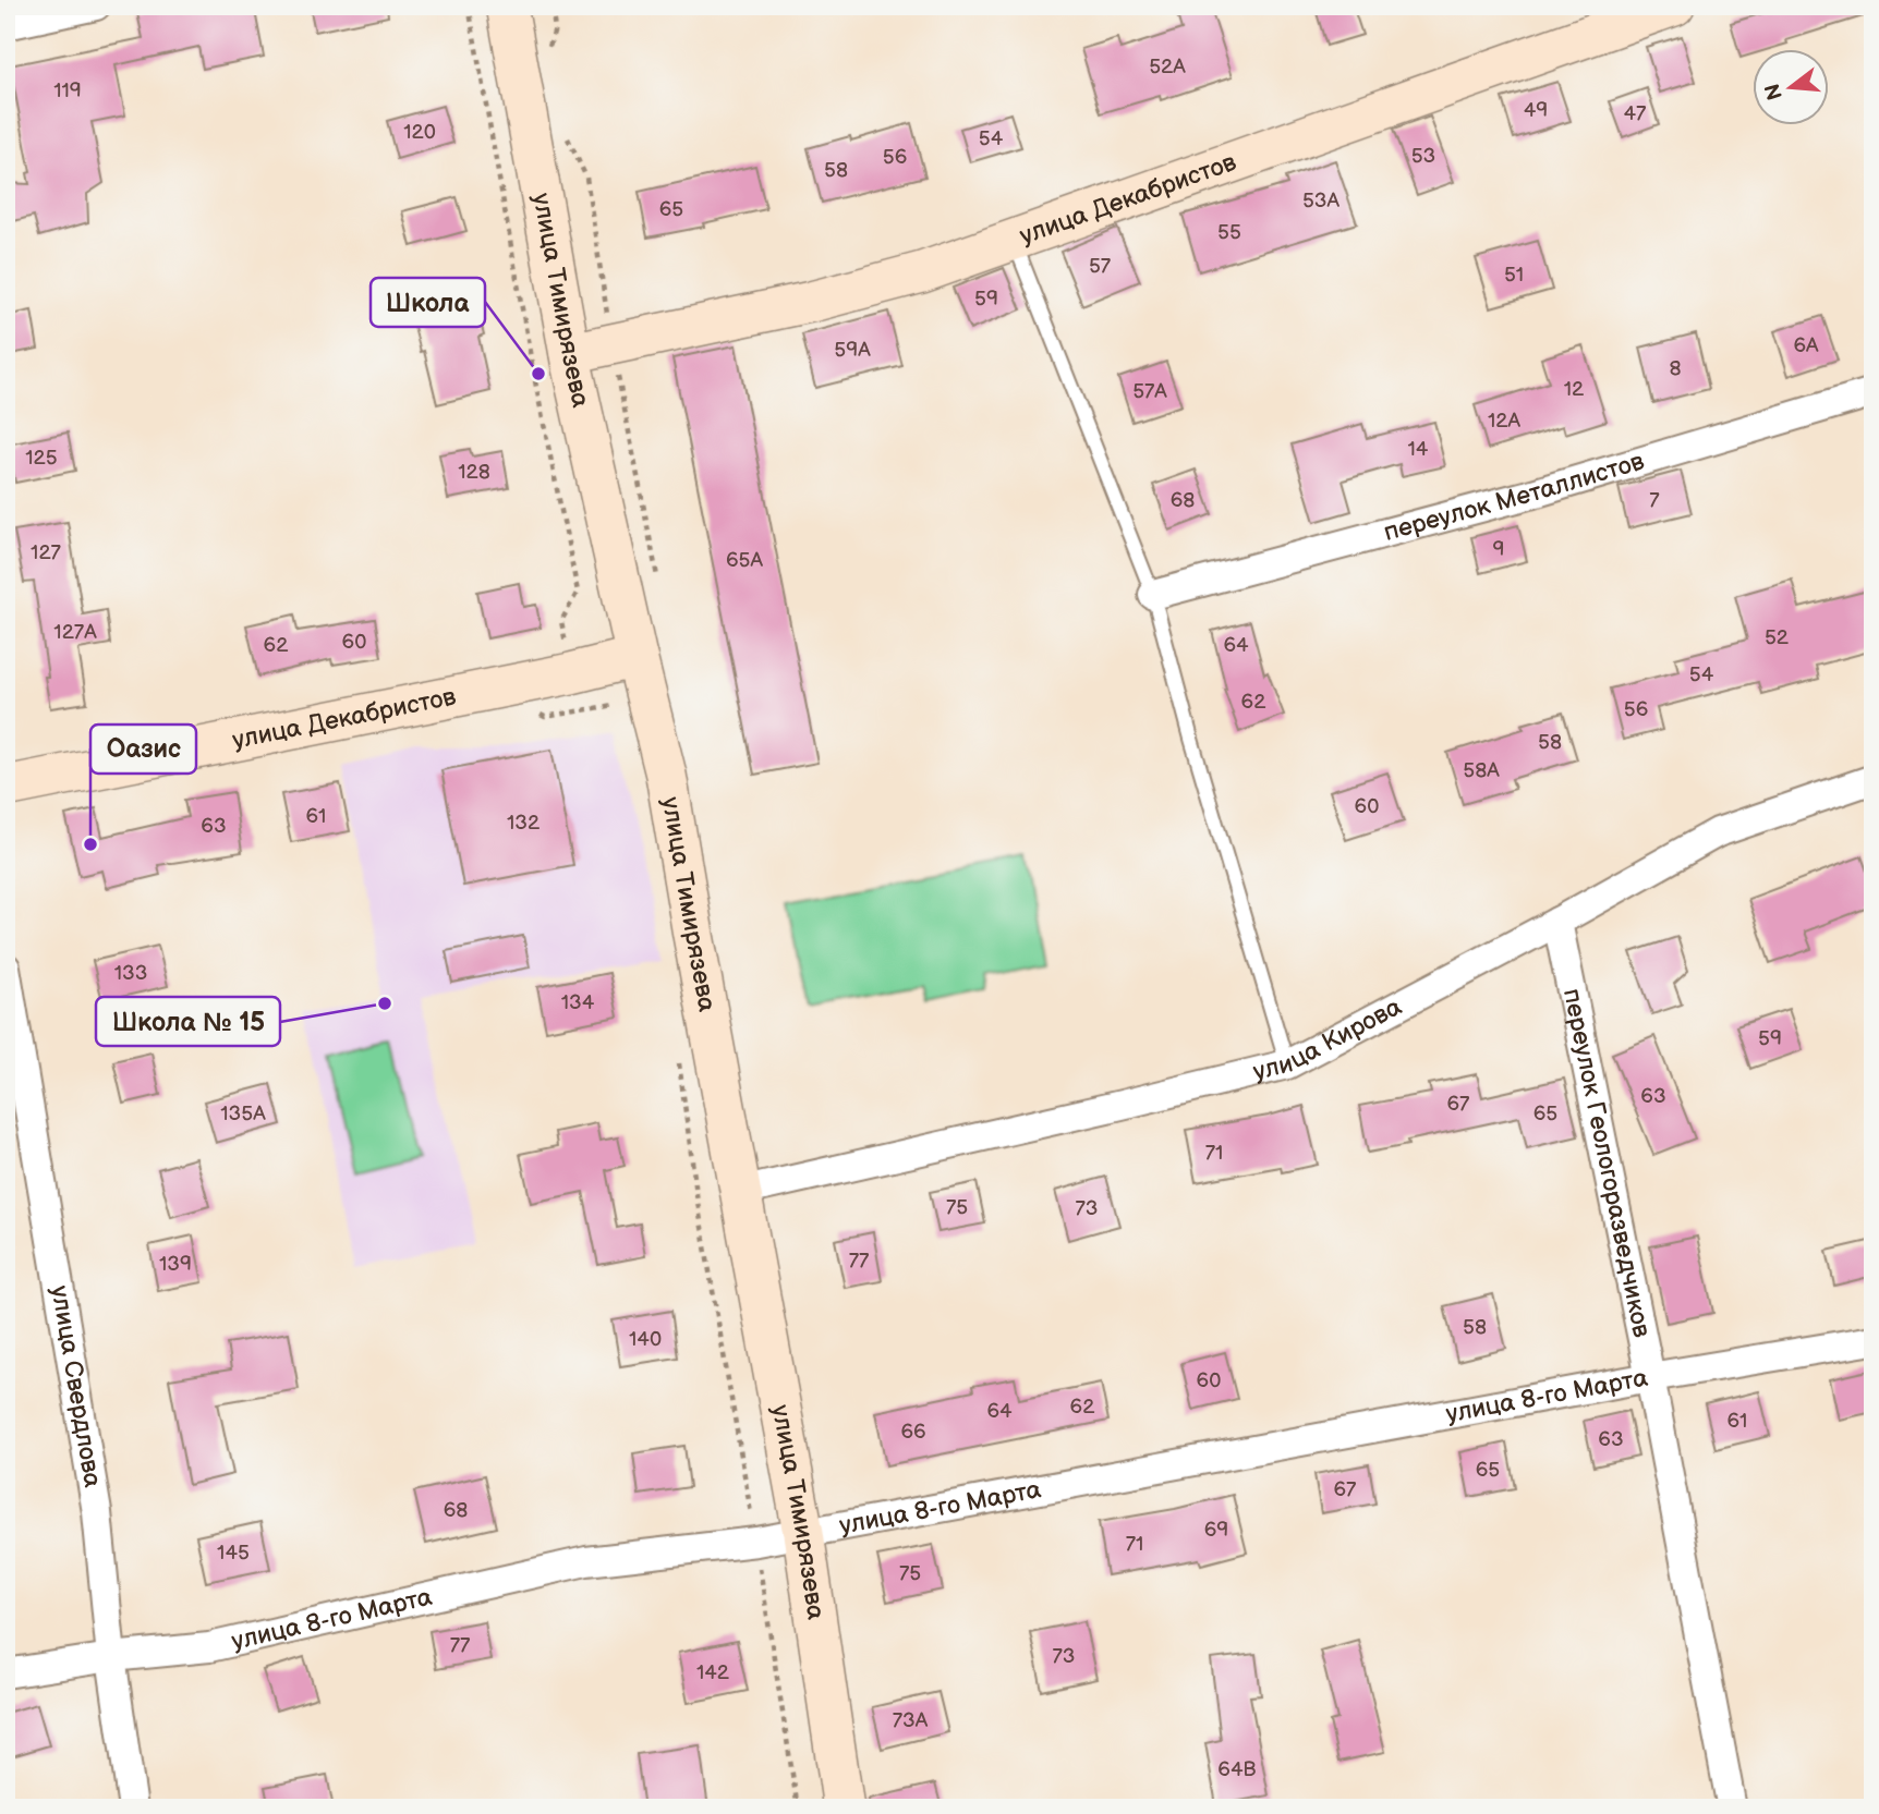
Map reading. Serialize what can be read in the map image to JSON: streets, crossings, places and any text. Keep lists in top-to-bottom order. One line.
{"streets":{"main road":["улица Декабристов","улица Тимирязева"],"street":["переулок Металлистов","улица Кирова","переулок Геологоразведчиков","улица Свердлова","улица 8-го Марта"]},"crossings":[["улица Декабристов","улица Тимирязева"],["улица Тимирязева","улица Кирова"],["улица Тимирязева","улица 8-го Марта"],["улица Кирова","переулок Геологоразведчиков"],["переулок Геологоразведчиков","улица 8-го Марта"],["улица Свердлова","улица 8-го Марта"]],"places":["Школа","Оазис","Школа № 15"],"house_numbers":["52А","119","49","47","120","54","53","56","58","53А","65","55","57","51","59","6А","59А","8","12","57А","12А","14","125","128","68","7","9","127","65А","127А","52","60","62","64","54","62","56","58","58А","60","61","132","63","133","134","59","63","67","135А","65","71","75","73","77","139","58","140","60","62","64","61","66","63","65","67","68","69","71","145","75","77","73","142","73А","64В"],"north":"left"}
